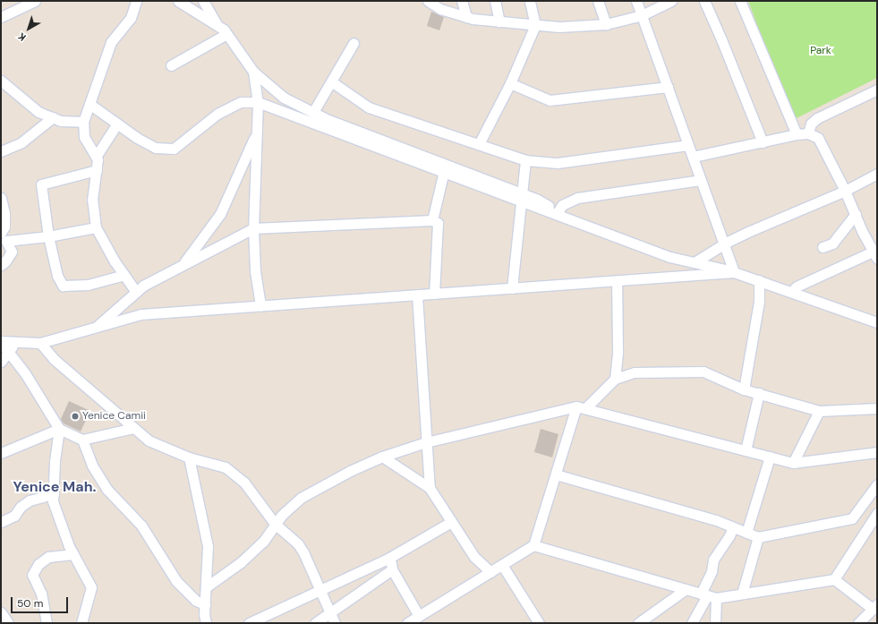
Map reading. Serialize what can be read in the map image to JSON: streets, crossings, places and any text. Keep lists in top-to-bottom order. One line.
{"districts":["Yenice Mah."],"parks":["Park"],"places":["Yenice Camii"],"scale_bar":"50 m","north":"bottom left"}
